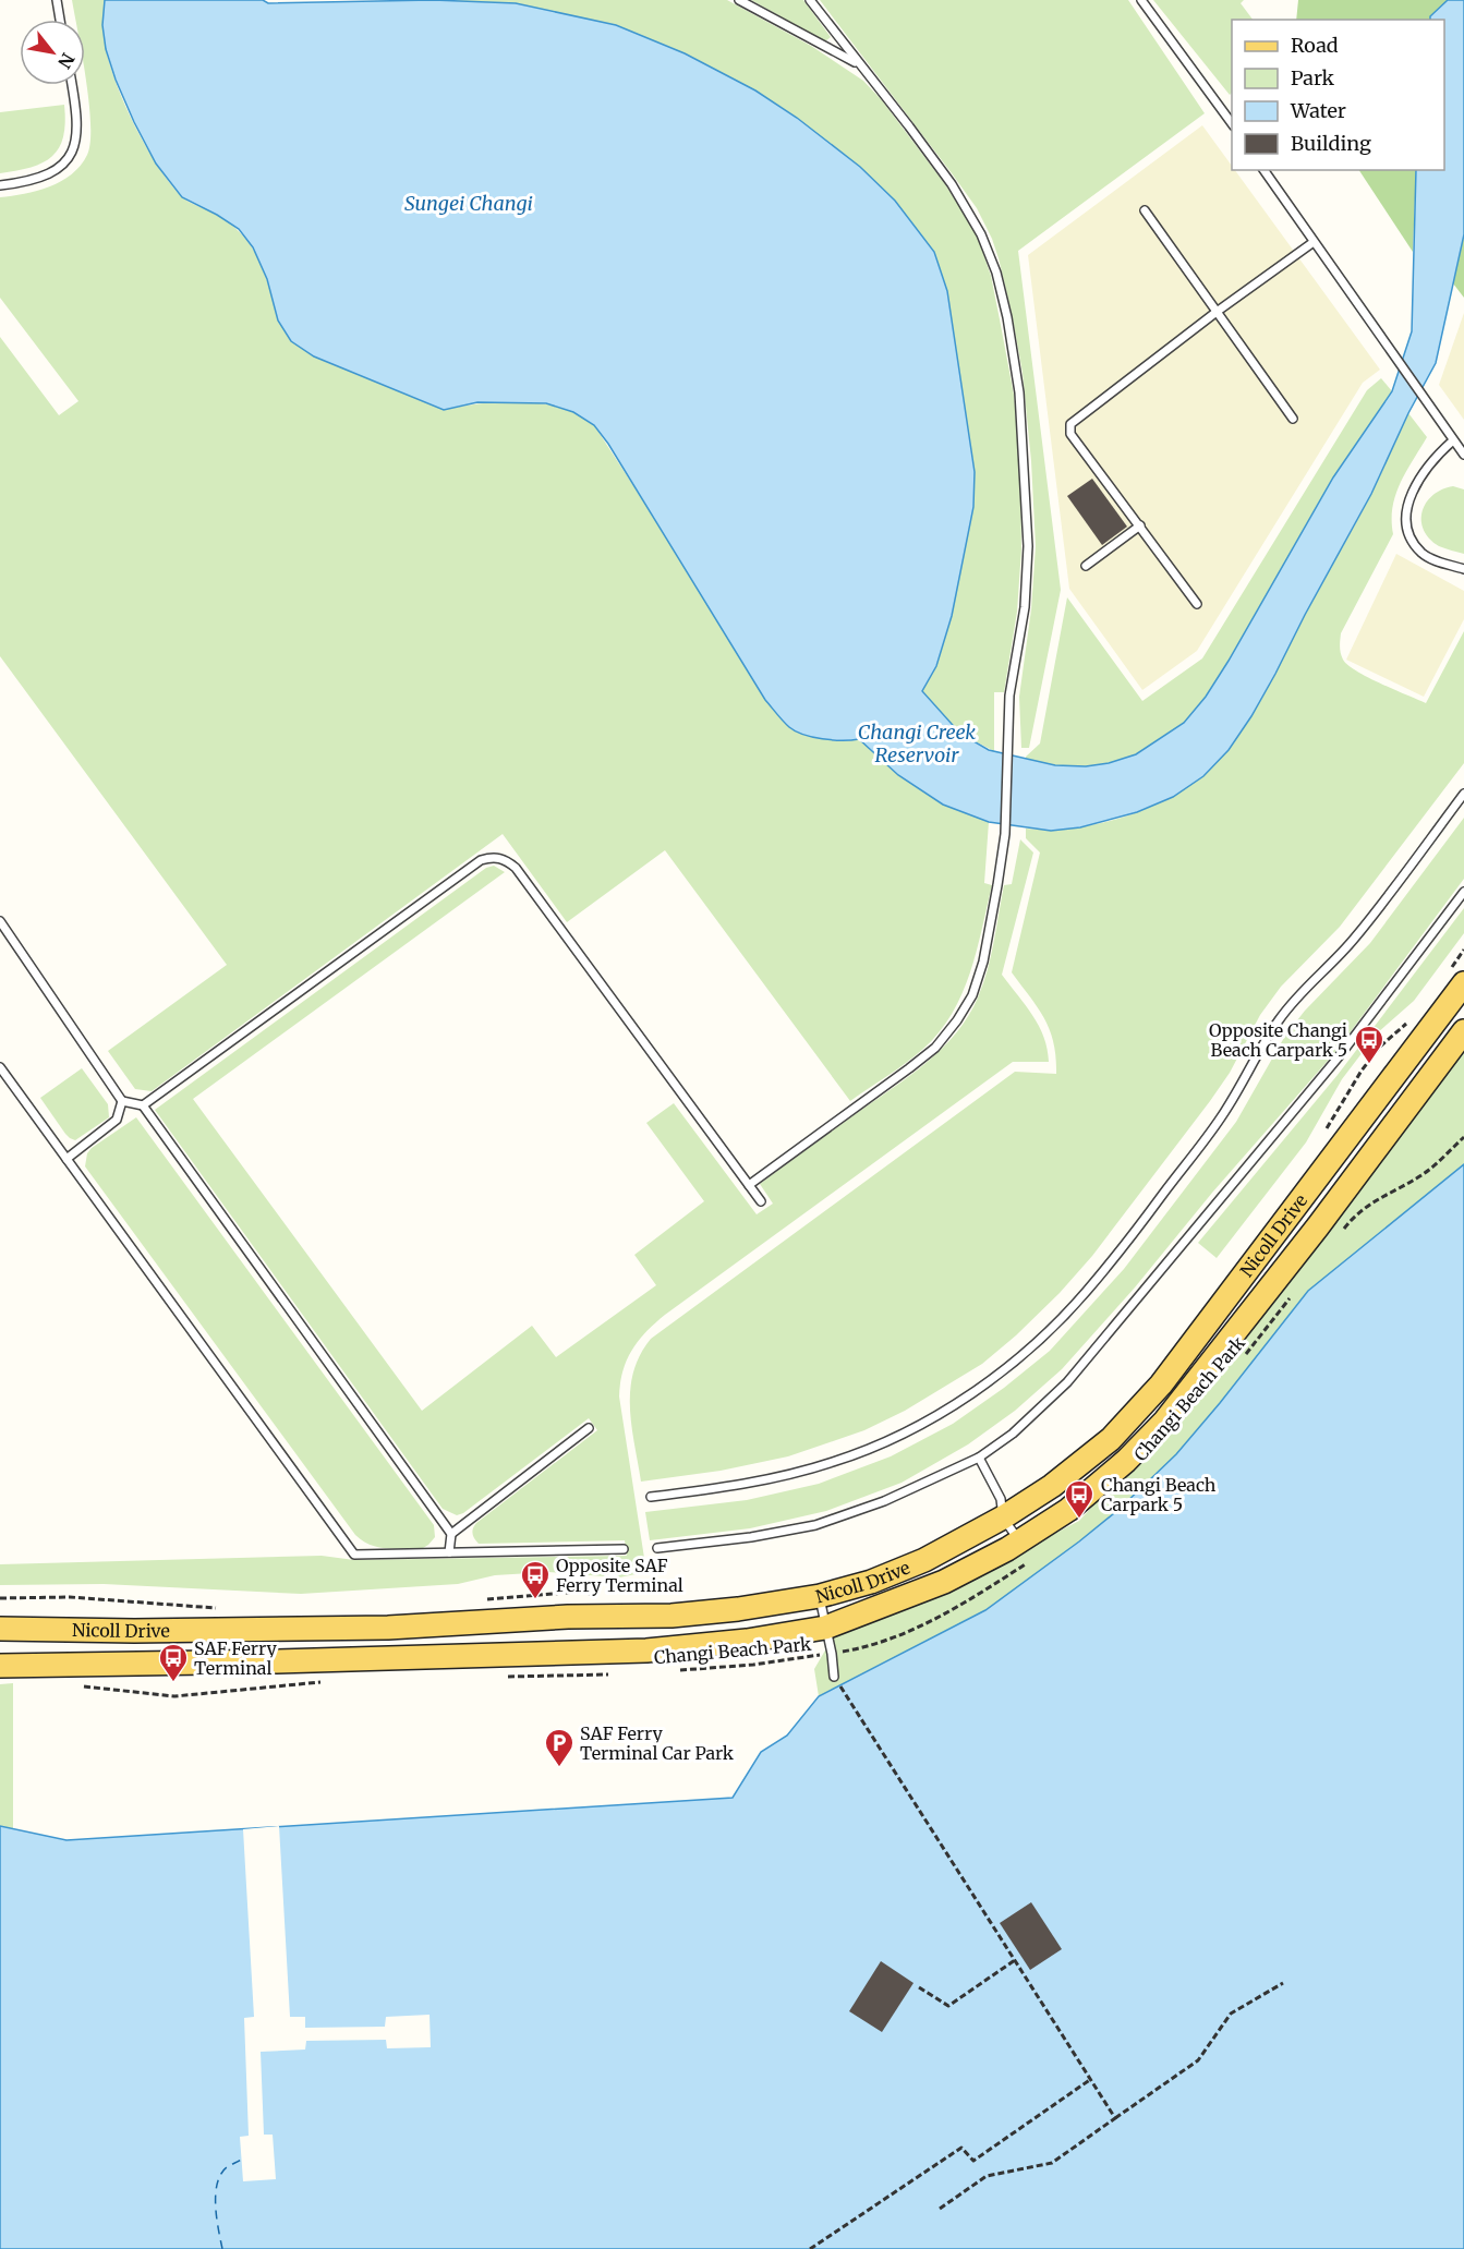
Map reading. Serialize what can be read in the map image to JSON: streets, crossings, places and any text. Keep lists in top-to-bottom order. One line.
{"streets":{"main road":["Nicoll Drive"],"path":["Changi Beach Park"]},"crossings":[["Nicoll Drive","Changi Beach Park"]],"water":["Sungei Changi","Changi Creek Reservoir"],"places":{"bus stop":["Opposite Changi Beach Carpark 5","Changi Beach Carpark 5","Opposite SAF Ferry Terminal","SAF Ferry Terminal"],"parking":["SAF Ferry Terminal Car Park"]},"legend":["Road","Park","Water","Building"],"north":"bottom right"}
